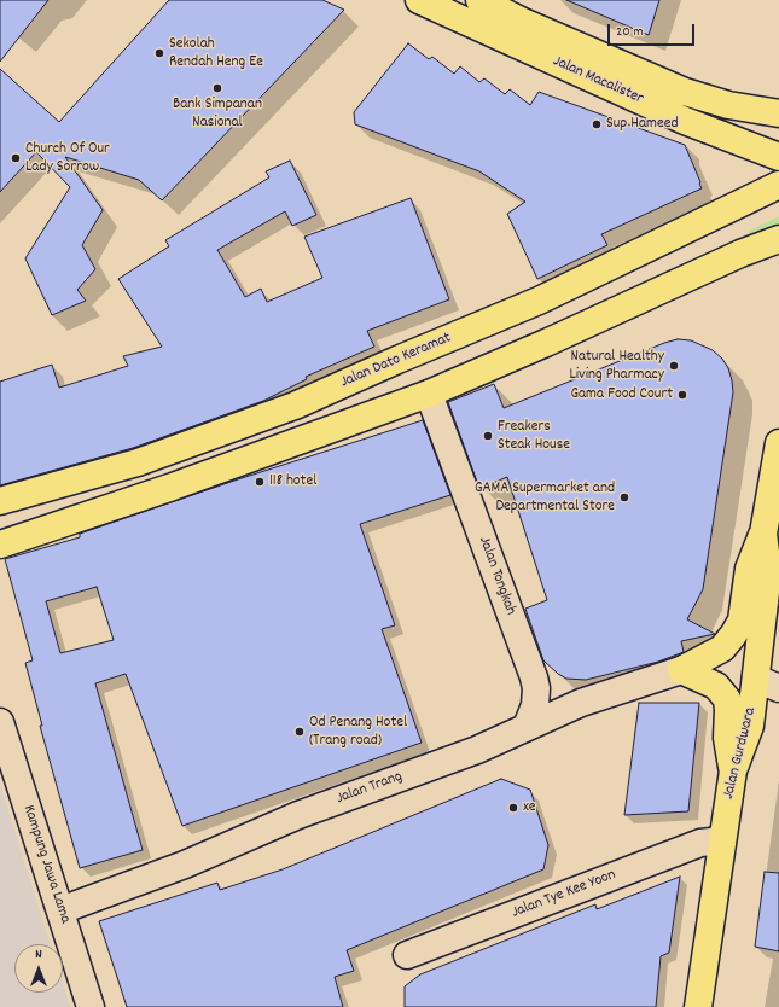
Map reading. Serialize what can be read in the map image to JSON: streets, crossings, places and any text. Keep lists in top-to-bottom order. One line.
{"streets":{"main road":["Jalan Macalister","Jalan Dato Keramat","Jalan Gurdwara"],"street":["Jalan Tongkah","Jalan Trang","Kampung Jawa Lama","Jalan Tye Kee Yoon"]},"crossings":[["Jalan Tongkah","Jalan Trang"],["Jalan Gurdwara","Jalan Tye Kee Yoon"],["Jalan Trang","Kampung Jawa Lama"]],"places":["Sekolah Rendah Heng Ee","Bank Simpanan Nasional","Sup Hameed","Church Of Our Lady Sorrow","Natural Healthy Living Pharmacy","Gama Food Court","Freakers Steak House","118 hotel","GAMA Supermarket and Departmental Store","Od Penang Hotel (Trang road)","xe"],"scale_bar":"20 m","north":"top"}
